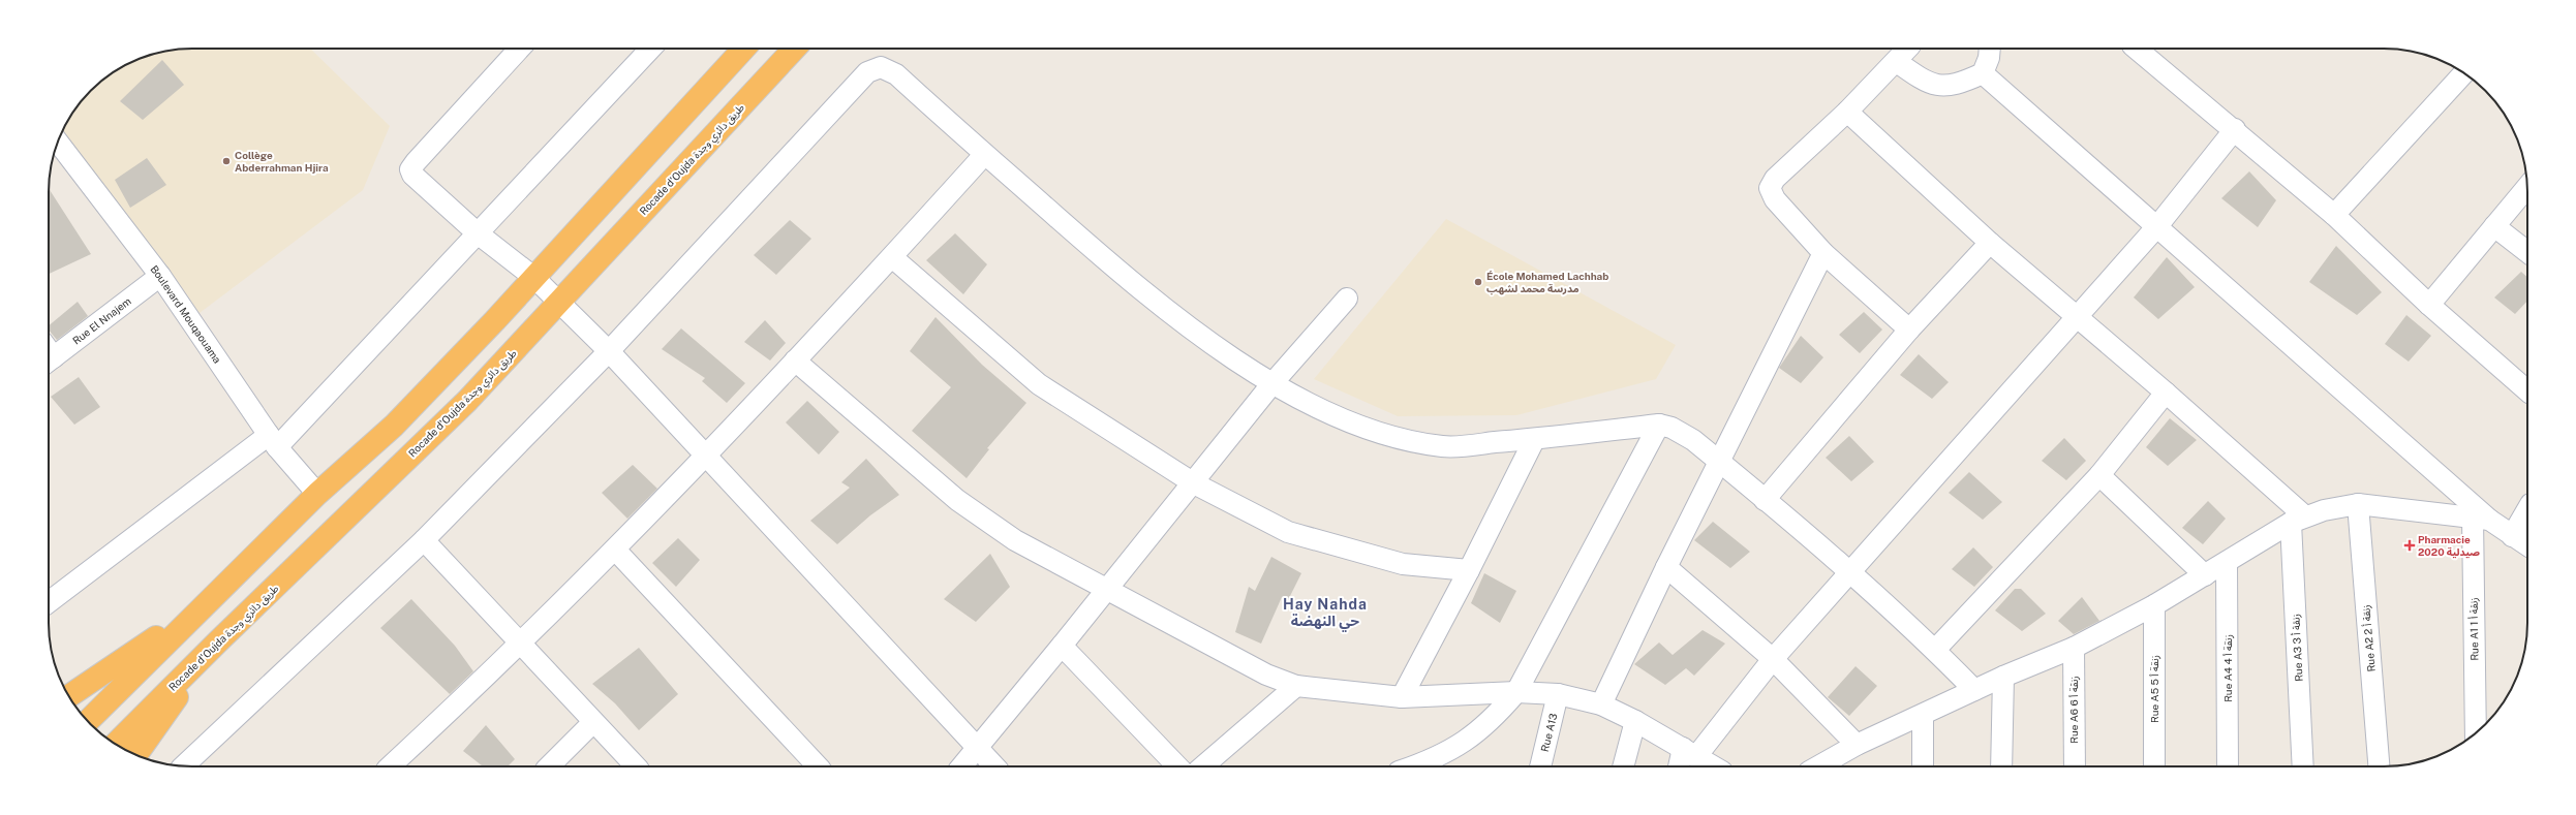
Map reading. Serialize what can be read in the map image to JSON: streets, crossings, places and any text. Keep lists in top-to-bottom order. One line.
{"streets":{"highway":["Rocade d'Oujda طريق دائري وجدة"],"street":["Boulevard Mouqaouama","Rue El Nnajem","Rue A1 زنقة أ 1","Rue A2 زنقة أ 2","Rue A3 زنقة أ 3","Rue A4 زنقة أ 4","Rue A5 زنقة أ 5","Rue A6 زنقة أ 6","Rue A13"]},"crossings":[["Boulevard Mouqaouama","Rue El Nnajem"]],"districts":["Hay Nahda حي النهضة"],"places":{"other":["Collège Abderrahman Hjira","École Mohamed Lachhab مدرسة محمد لشهب"],"health":["Pharmacie 2020 صيدلية"]}}
